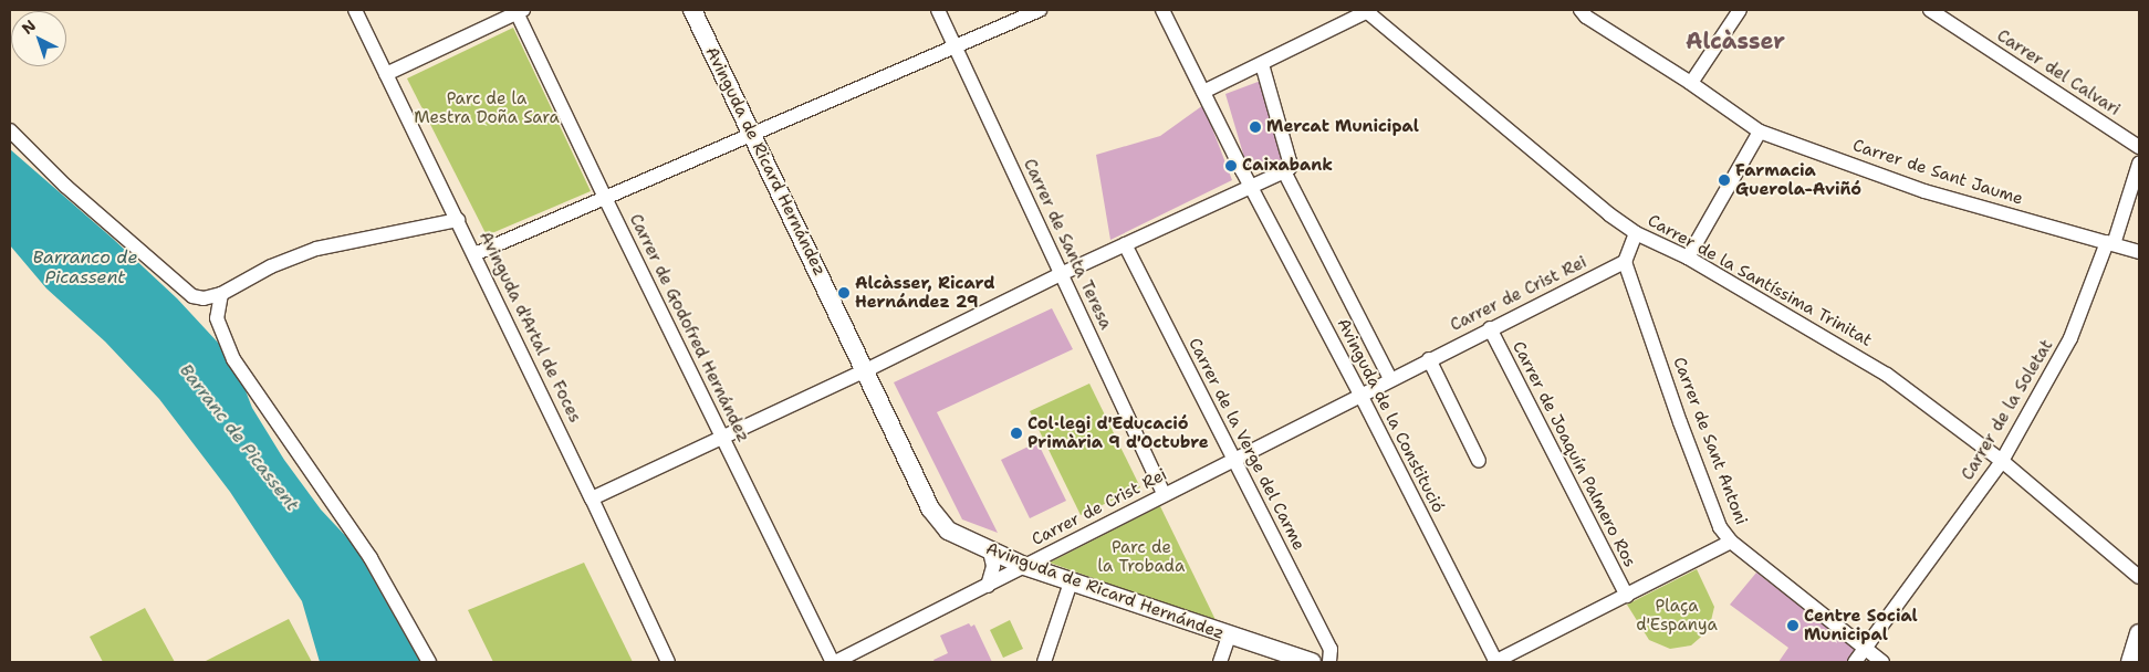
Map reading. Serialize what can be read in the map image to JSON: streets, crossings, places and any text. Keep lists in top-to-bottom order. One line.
{"streets":{"street":["Carrer del Calvari","Avinguda de Ricard Hernández","Carrer de Sant Jaume","Carrer de Santa Teresa","Carrer de la Santíssima Trinitat","Carrer de Crist Rei","Avinguda d'Artal de Foces","Carrer de Godofred Hernández","Carrer de la Soletat","Avinguda de la Constitució","Carrer de Sant Antoni","Carrer de la Verge del Carme","Carrer de Joaquín Palmero Ros"]},"crossings":[["Avinguda de Ricard Hernández","Carrer de Crist Rei"],["Carrer de Sant Jaume","Carrer de la Soletat"],["Carrer de Santa Teresa","Carrer de Crist Rei"],["Carrer de la Santíssima Trinitat","Carrer de la Soletat"],["Carrer de Crist Rei","Carrer de Godofred Hernández"],["Carrer de Crist Rei","Avinguda de la Constitució"],["Carrer de Crist Rei","Carrer de Sant Antoni"],["Carrer de Crist Rei","Carrer de la Verge del Carme"],["Carrer de Crist Rei","Carrer de Joaquín Palmero Ros"],["Carrer de la Soletat","Carrer de Sant Antoni"]],"districts":["Alcàsser"],"water":["Barranco de Picassent","Barranc de Picassent"],"parks":["Parc de la Mestra Doña Sara","Parc de la Trobada","Plaça d'Espanya"],"places":["Mercat Municipal","Caixabank","Farmacia Guerola-Aviñó","Alcàsser, Ricard Hernández 29","Col·legi d'Educació Primària 9 d'Octubre","Centre Social Municipal"],"north":"top left"}
